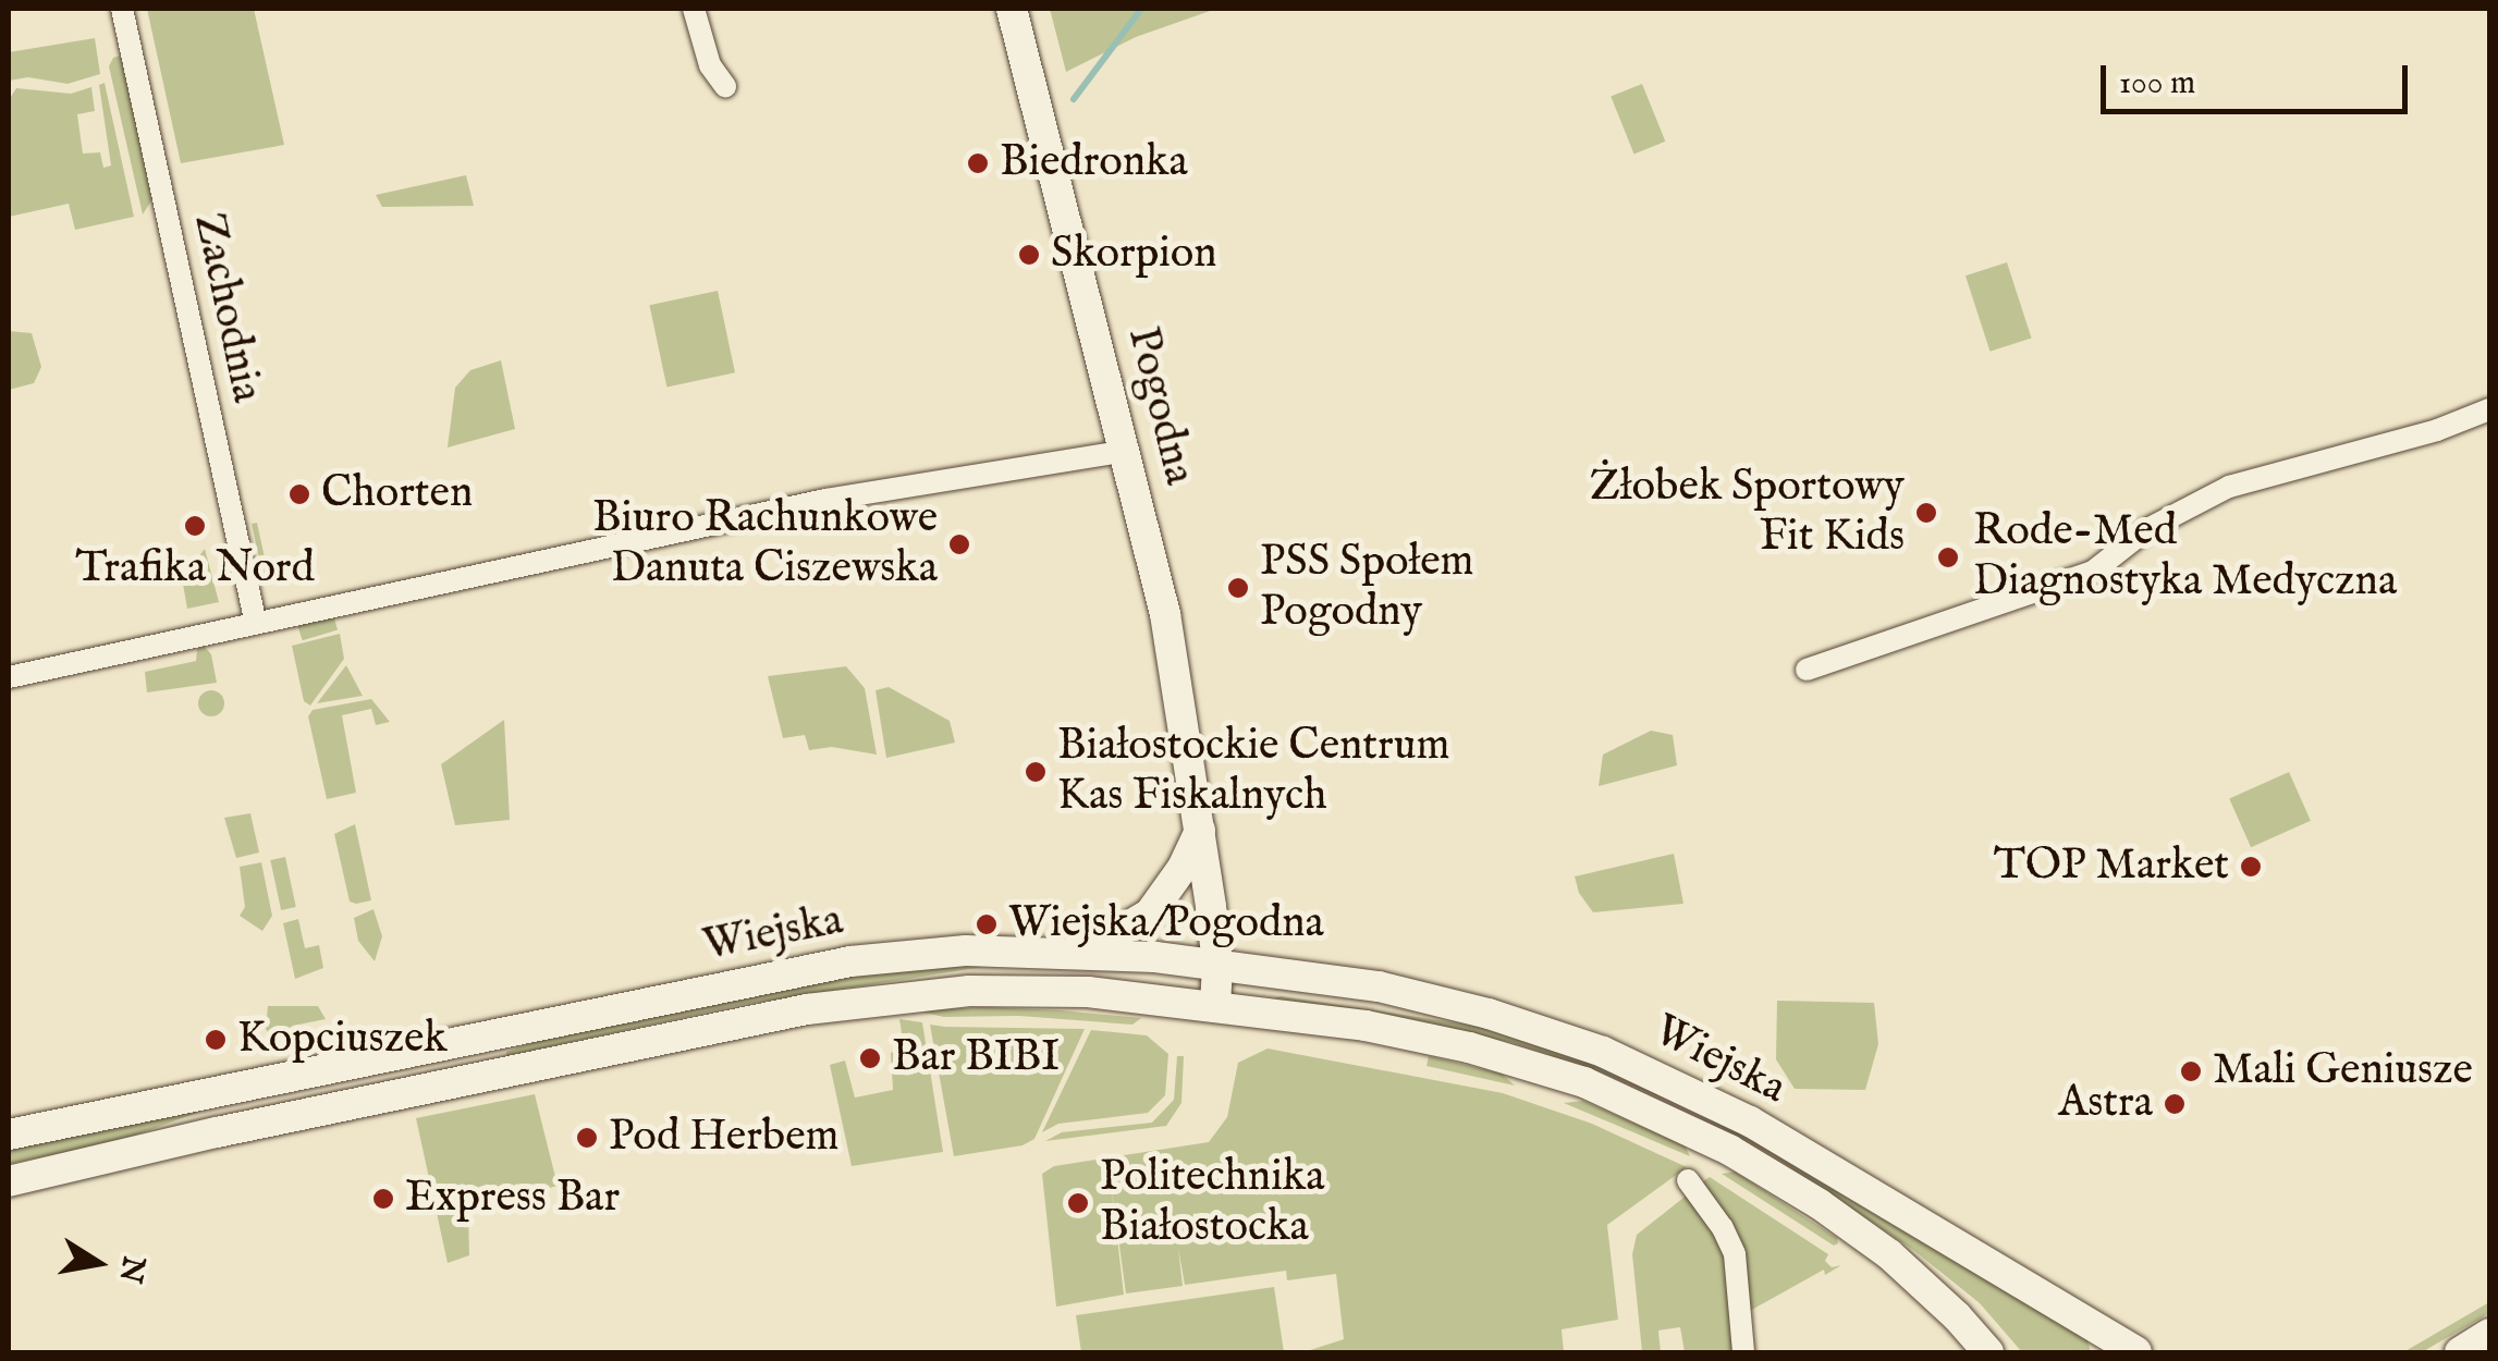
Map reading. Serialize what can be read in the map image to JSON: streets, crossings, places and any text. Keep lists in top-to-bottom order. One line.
{"streets":{"main road":["Pogodna","Wiejska"],"street":["Zachodnia"]},"crossings":[["Pogodna","Wiejska"]],"places":["Biedronka","Skorpion","Chorten","Żłobek Sportowy Fit Kids","Trafika Nord","Biuro Rachunkowe Danuta Ciszewska","Rode-Med Diagnostyka Medyczna","PSS Społem Pogodny","Białostockie Centrum Kas Fiskalnych","TOP Market","Wiejska/Pogodna","Kopciuszek","Bar BIBI","Mali Geniusze","Astra","Pod Herbem","Express Bar","Politechnika Białostocka"],"scale_bar":"100 m","north":"right"}
